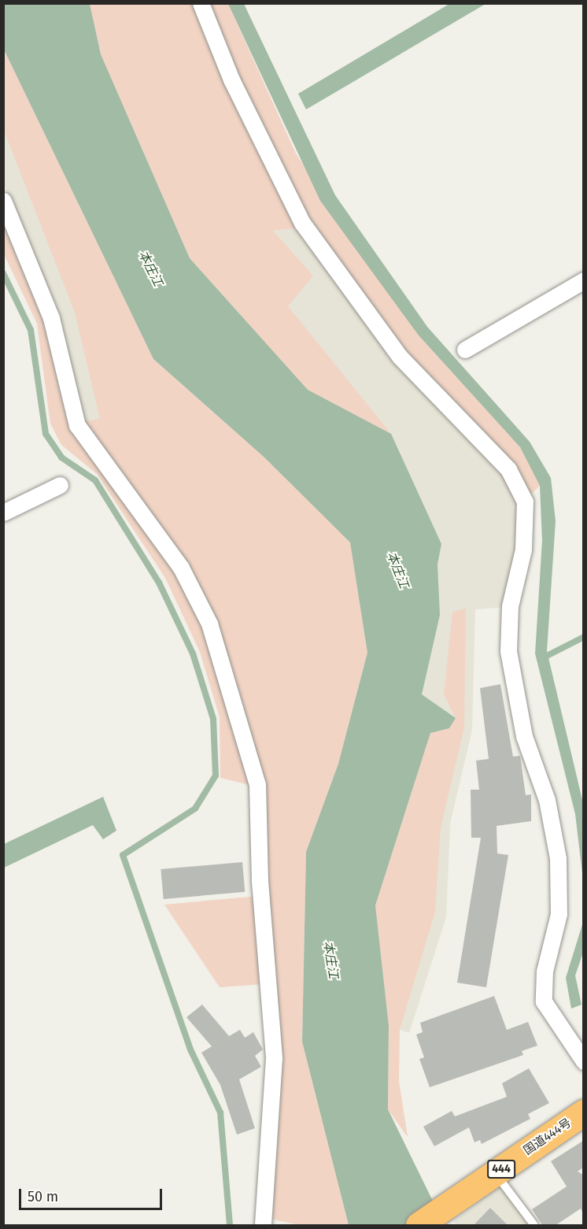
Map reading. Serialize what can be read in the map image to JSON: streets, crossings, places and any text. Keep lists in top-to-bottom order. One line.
{"streets":{"highway":["国道444号","444"]},"water":["本庄江"],"scale_bar":"50 m"}
